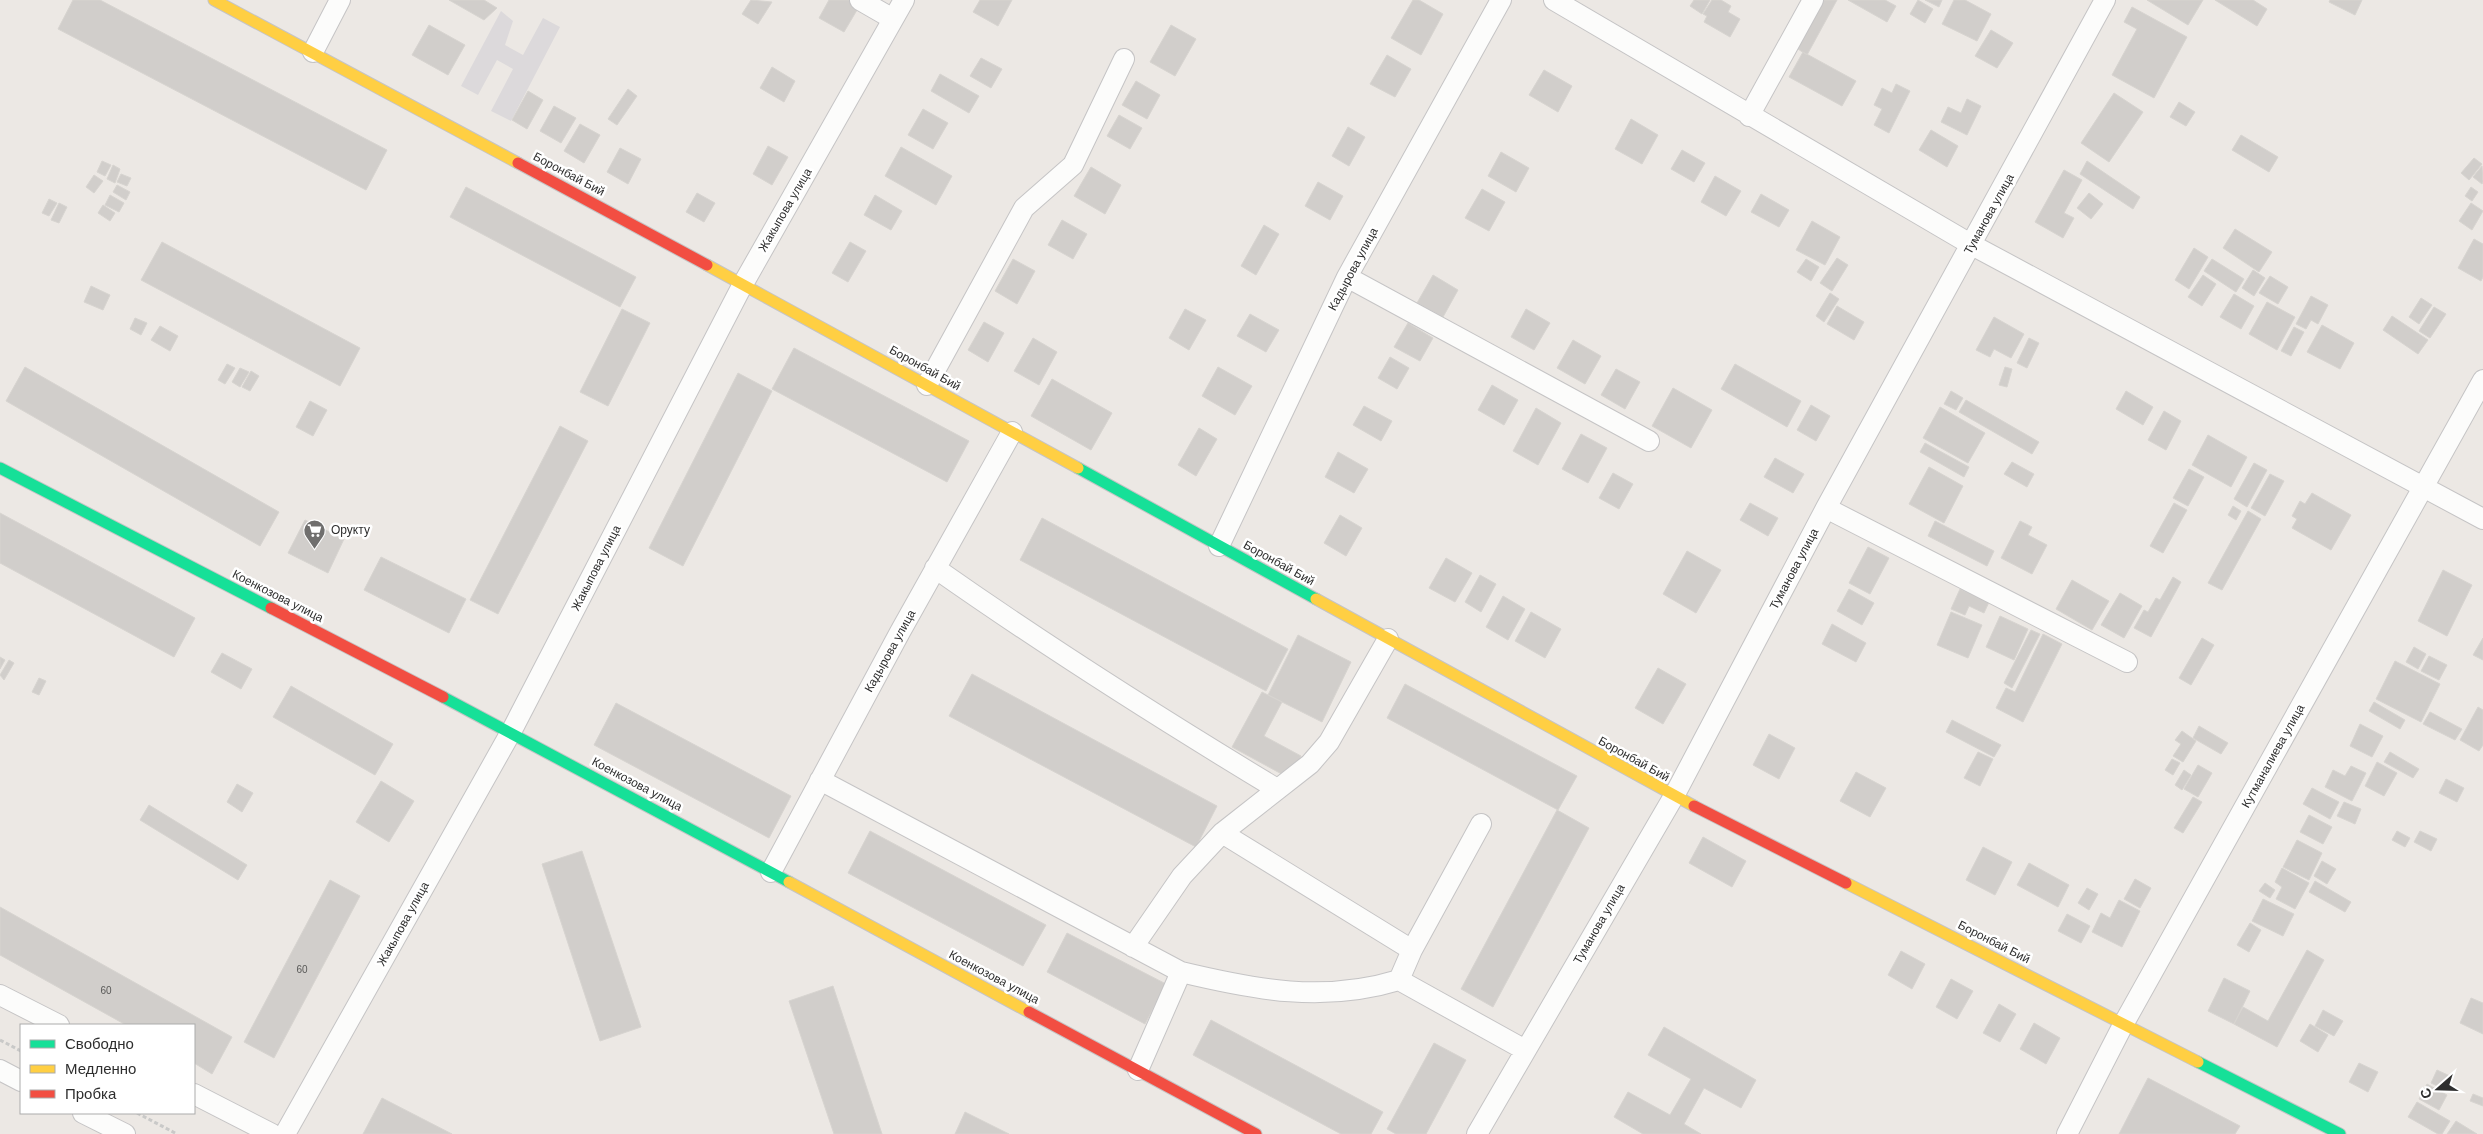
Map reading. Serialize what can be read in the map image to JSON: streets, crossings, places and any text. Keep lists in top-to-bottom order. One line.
{"streets":{"street":["Боронбай Бий","Жакыпова улица","Туманова улица","Кадырова улица","Коенкозова улица","Кутманалиева улица"]},"crossings":[["Боронбай Бий","Жакыпова улица"],["Боронбай Бий","Туманова улица"],["Боронбай Бий","Кадырова улица"],["Боронбай Бий","Кутманалиева улица"],["Жакыпова улица","Коенкозова улица"],["Кадырова улица","Коенкозова улица"]],"places":{"supermarket":["Орукту"]},"house_numbers":["60","60"],"legend":["Свободно","Медленно","Пробка"],"north":"left"}
